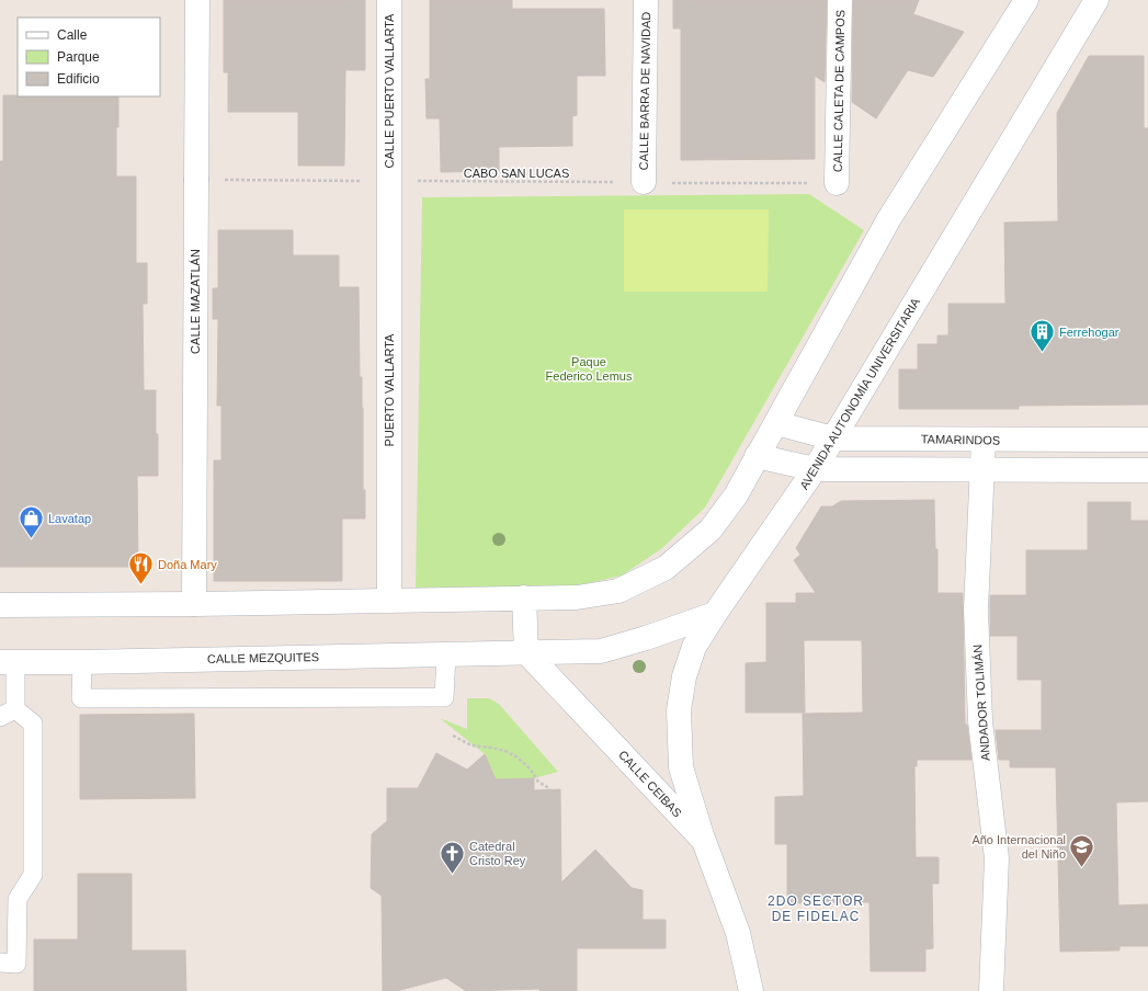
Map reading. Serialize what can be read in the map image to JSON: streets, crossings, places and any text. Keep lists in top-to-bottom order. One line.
{"streets":{"street":["CALLE PUERTO VALLARTA","CALLE BARRA DE NAVIDAD","CALLE CALETA DE CAMPOS","CALLE MAZATLÁN","PUERTO VALLARTA","AVENIDA AUTONOMÍA UNIVERSITARIA","TAMARINDOS","CALLE MEZQUITES","ANDADOR TOLIMÁN","CALLE CEIBAS"],"path":["CABO SAN LUCAS"]},"crossings":[["CALLE PUERTO VALLARTA","CABO SAN LUCAS"],["CALLE PUERTO VALLARTA","PUERTO VALLARTA"],["CALLE BARRA DE NAVIDAD","CABO SAN LUCAS"],["CALLE CALETA DE CAMPOS","CABO SAN LUCAS"],["CABO SAN LUCAS","CALLE MAZATLÁN"],["CABO SAN LUCAS","PUERTO VALLARTA"],["AVENIDA AUTONOMÍA UNIVERSITARIA","TAMARINDOS"],["AVENIDA AUTONOMÍA UNIVERSITARIA","CALLE CEIBAS"],["TAMARINDOS","ANDADOR TOLIMÁN"],["CALLE MEZQUITES","CALLE CEIBAS"]],"districts":["2DO SECTOR DE FIDELAC"],"parks":["Paque Federico Lemus"],"places":{"building":["Ferrehogar"],"shop":["Lavatap"],"restaurant":["Doña Mary"],"school or university":["Año Internacional del Niño"],"church":["Catedral Cristo Rey"]},"legend":["Calle","Parque","Edificio"]}
